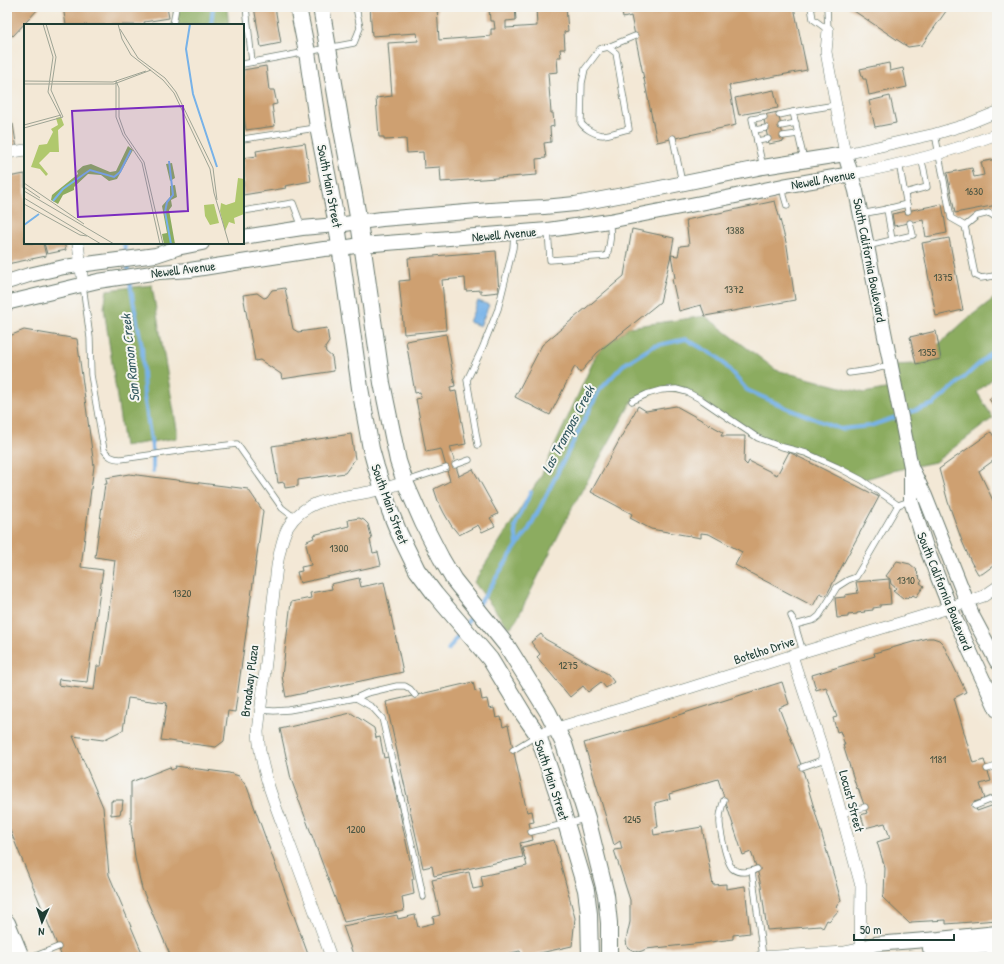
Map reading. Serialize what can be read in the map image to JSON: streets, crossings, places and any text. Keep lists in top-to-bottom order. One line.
{"streets":{"main road":["South Main Street"],"street":["Newell Avenue","South California Boulevard","Botelho Drive","Broadway Plaza","Locust Street"]},"crossings":[["Newell Avenue","South Main Street"],["Newell Avenue","South California Boulevard"],["South Main Street","Botelho Drive"],["South Main Street","Broadway Plaza"],["South California Boulevard","Botelho Drive"],["Botelho Drive","Locust Street"]],"water":["San Ramon Creek","Las Trampas Creek"],"house_numbers":["1630","1388","1375","1372","1355","1300","1310","1320","1275","1181","1245","1200"],"scale_bar":"50 m","north":"bottom"}
